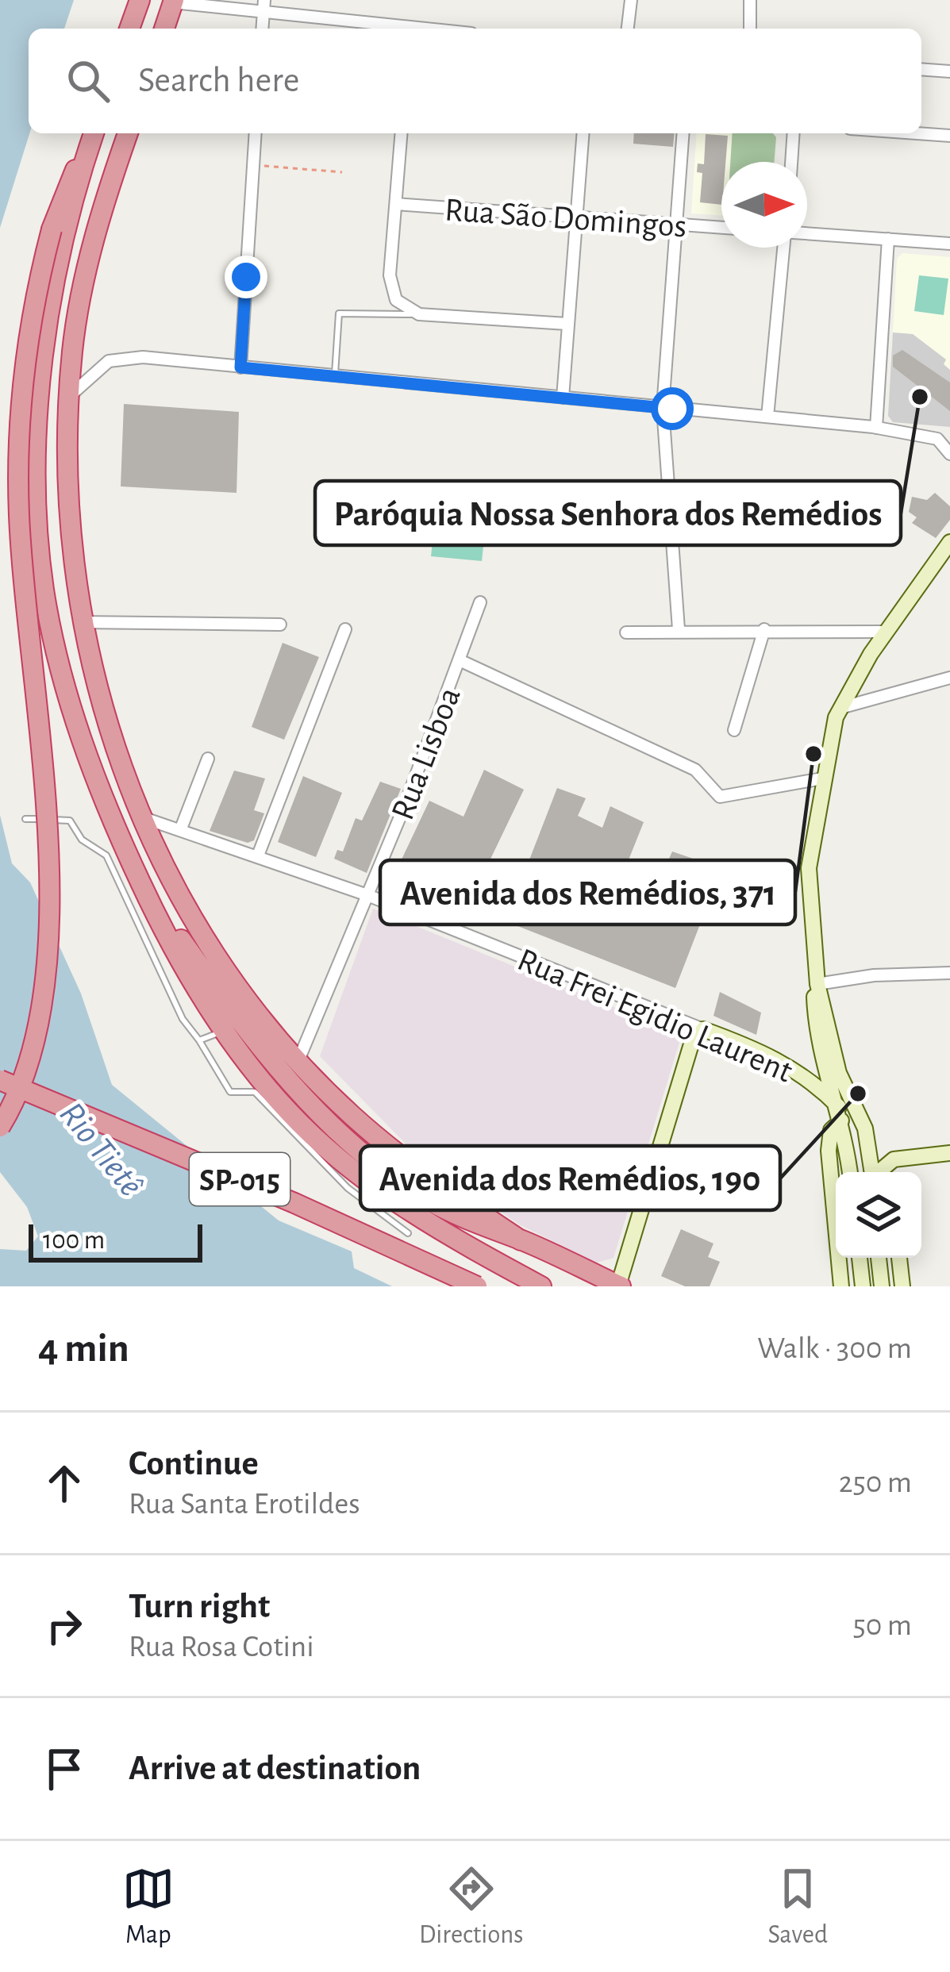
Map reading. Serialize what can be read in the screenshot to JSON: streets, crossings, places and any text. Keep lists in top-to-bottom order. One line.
{"streets":{"highway":["SP-015"],"main road":["Rua Frei Egidio Laurent"],"street":["Rua São Domingos","Rua Lisboa"]},"crossings":[["Rua Lisboa","Rua Frei Egidio Laurent"]],"water":["Rio Tietê"],"places":["Paróquia Nossa Senhora dos Remédios","Avenida dos Remédios, 371","Avenida dos Remédios, 190"],"scale_bar":"100 m","north":"right","page":{"search":"Search here","scale":"100 m","heading":["4 min","Walk · 300 m"],"list":[["Continue","Rua Santa Erotildes","250 m"],["Turn right","Rua Rosa Cotini","50 m"],"Arrive at destination"],"nav":["Map","Directions","Saved"]}}
